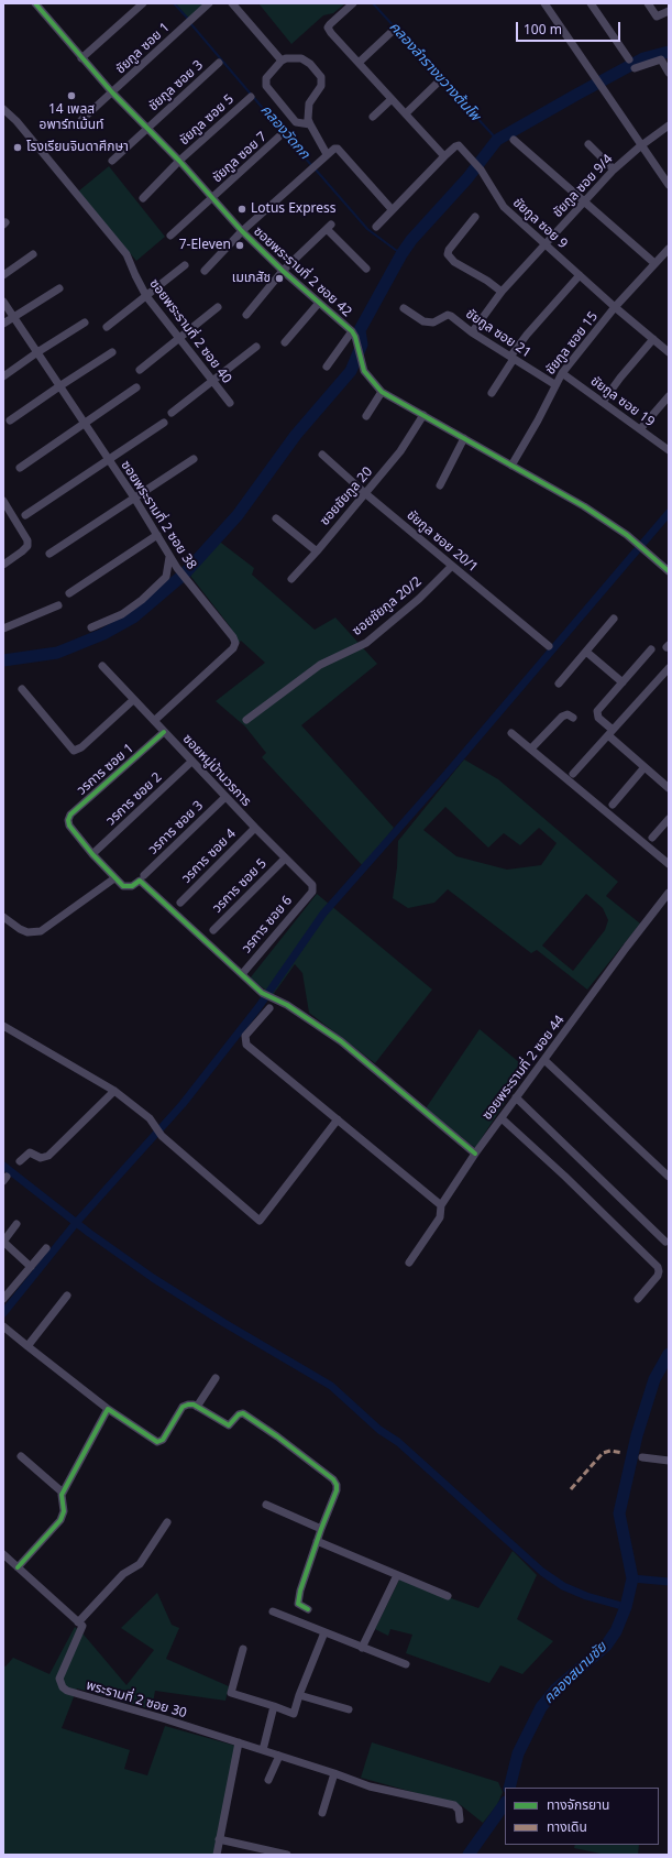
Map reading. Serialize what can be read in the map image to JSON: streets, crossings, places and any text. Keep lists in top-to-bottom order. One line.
{"streets":{"street":["ชัยกูล ซอย 1","ชัยกูล ซอย 3","ชัยกูล ซอย 5","ชัยกูล ซอย 7","ชัยกูล ซอย 9/4","ชัยกูล ซอย 9","ซอยพระรามที่ 2 ซอย 42","ซอยพระรามที่ 2 ซอย 40","ชัยกูล ซอย 21","ชัยกูล ซอย 15","ชัยกูล ซอย 19","ซอยชัยกูล 20","ซอยพระรามที่ 2 ซอย 38","ชัยกูล ซอย 20/1","ซอยชัยกูล 20/2","วรการ ซอย 1","ซอยหมู่บ้านวรการ","วรการ ซอย 2","วรการ ซอย 3","วรการ ซอย 4","วรการ ซอย 5","วรการ ซอย 6","ซอยพระรามที่ 2 ซอย 44","พระรามที่ 2 ซอย 30"]},"crossings":[["ชัยกูล ซอย 1","ซอยพระรามที่ 2 ซอย 42"],["ชัยกูล ซอย 3","ซอยพระรามที่ 2 ซอย 42"],["ชัยกูล ซอย 5","ซอยพระรามที่ 2 ซอย 42"],["ชัยกูล ซอย 7","ซอยพระรามที่ 2 ซอย 42"],["ชัยกูล ซอย 9/4","ชัยกูล ซอย 9"],["ชัยกูล ซอย 9/4","ชัยกูล ซอย 21"],["ชัยกูล ซอย 9","ชัยกูล ซอย 15"],["ซอยพระรามที่ 2 ซอย 42","ชัยกูล ซอย 15"],["ซอยพระรามที่ 2 ซอย 42","ซอยชัยกูล 20"],["ชัยกูล ซอย 21","ชัยกูล ซอย 15"],["ชัยกูล ซอย 15","ชัยกูล ซอย 19"],["ซอยชัยกูล 20","ชัยกูล ซอย 20/1"],["ซอยพระรามที่ 2 ซอย 38","ซอยหมู่บ้านวรการ"],["ชัยกูล ซอย 20/1","ซอยชัยกูล 20/2"],["วรการ ซอย 1","ซอยหมู่บ้านวรการ"],["วรการ ซอย 1","วรการ ซอย 2"],["ซอยหมู่บ้านวรการ","วรการ ซอย 2"],["ซอยหมู่บ้านวรการ","วรการ ซอย 3"],["ซอยหมู่บ้านวรการ","วรการ ซอย 4"],["ซอยหมู่บ้านวรการ","วรการ ซอย 5"],["ซอยหมู่บ้านวรการ","วรการ ซอย 6"]],"water":["คลองลำรางขวางต้นโพ","คลองวัดกก","คลองสนามชัย"],"places":["14 เพลส อพาร์ทเม้นท์","โรงเรียนจินดาศึกษา","Lotus Express","7-Eleven","เมเภสัช"],"legend":["ทางจักรยาน","ทางเดิน"],"scale_bar":"100 m"}
